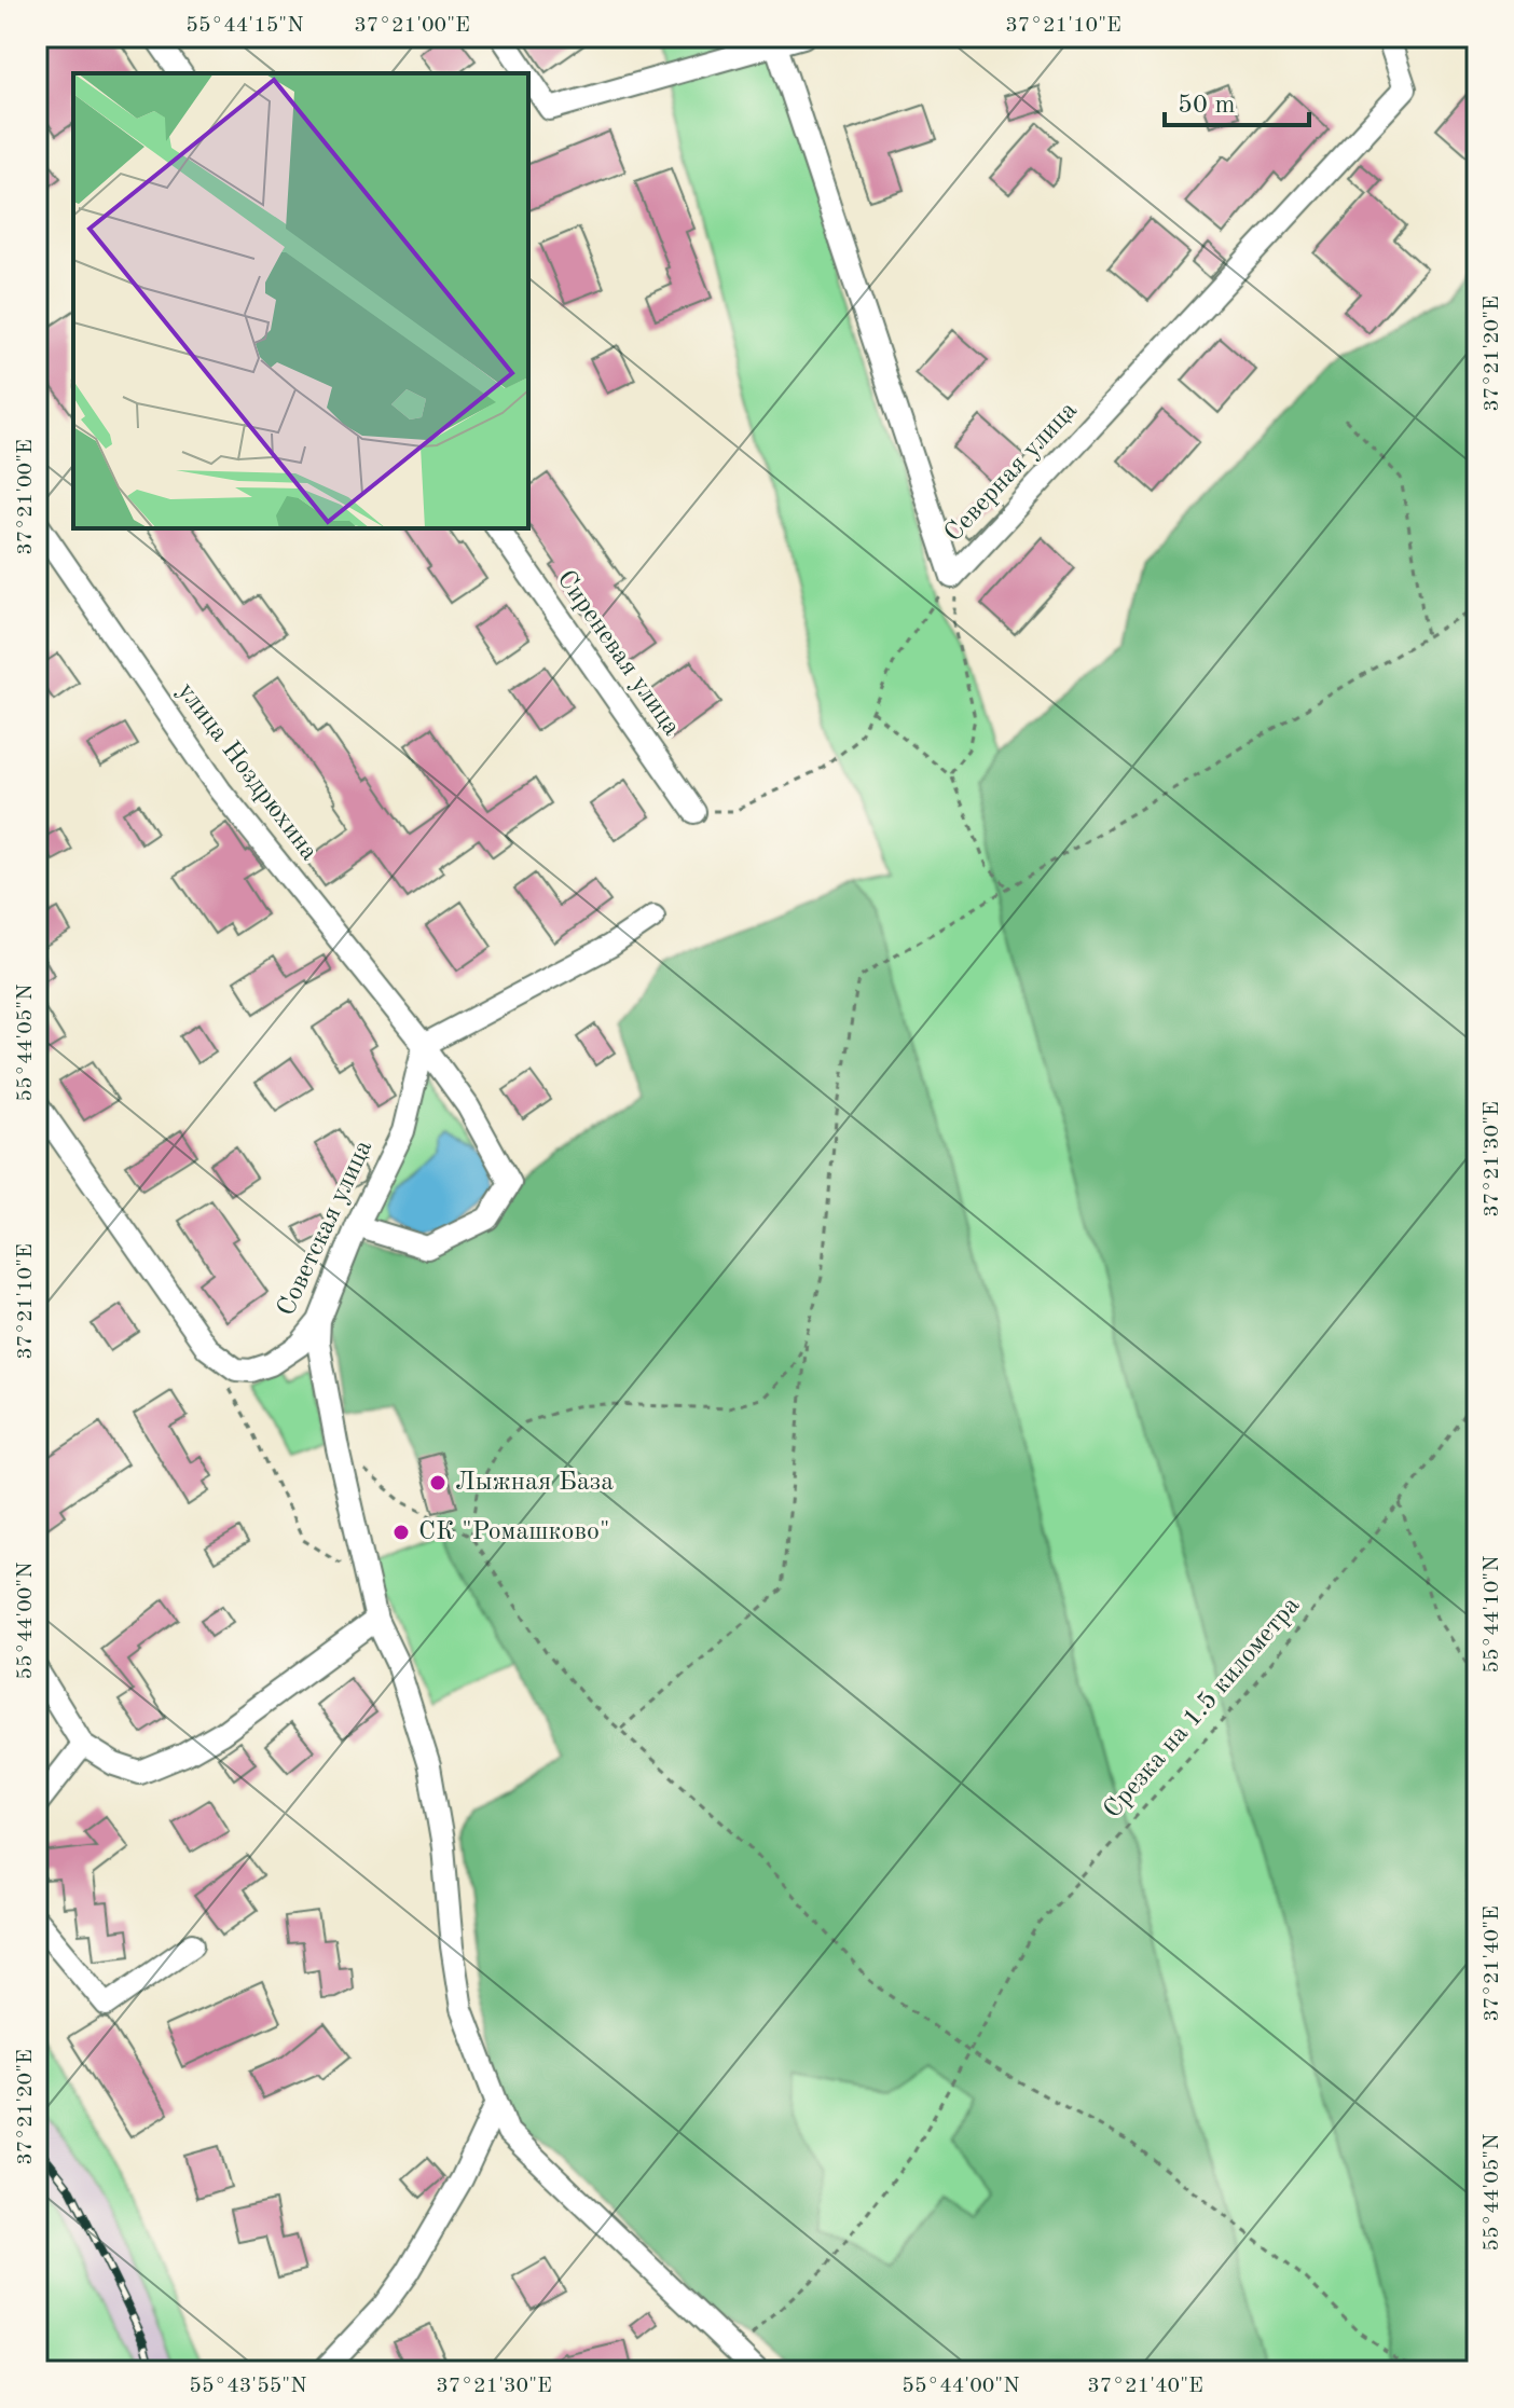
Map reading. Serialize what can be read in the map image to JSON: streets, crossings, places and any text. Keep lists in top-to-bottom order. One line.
{"streets":{"street":["Северная улица","Сиреневая улица","улица Ноздрюхина","Советская улица"],"path":["Срезка на 1.5 километра"]},"crossings":[["улица Ноздрюхина","Советская улица"]],"places":["Лыжная База","СК \"Ромашково\""],"scale_bar":"50 m","coordinates":["55°44'15\"N","37°21'00\"E","37°21'10\"E","37°21'20\"E","55°44'05\"N","37°21'30\"E","55°44'10\"N","55°44'00\"N","37°21'40\"E","55°43'55\"N"]}
